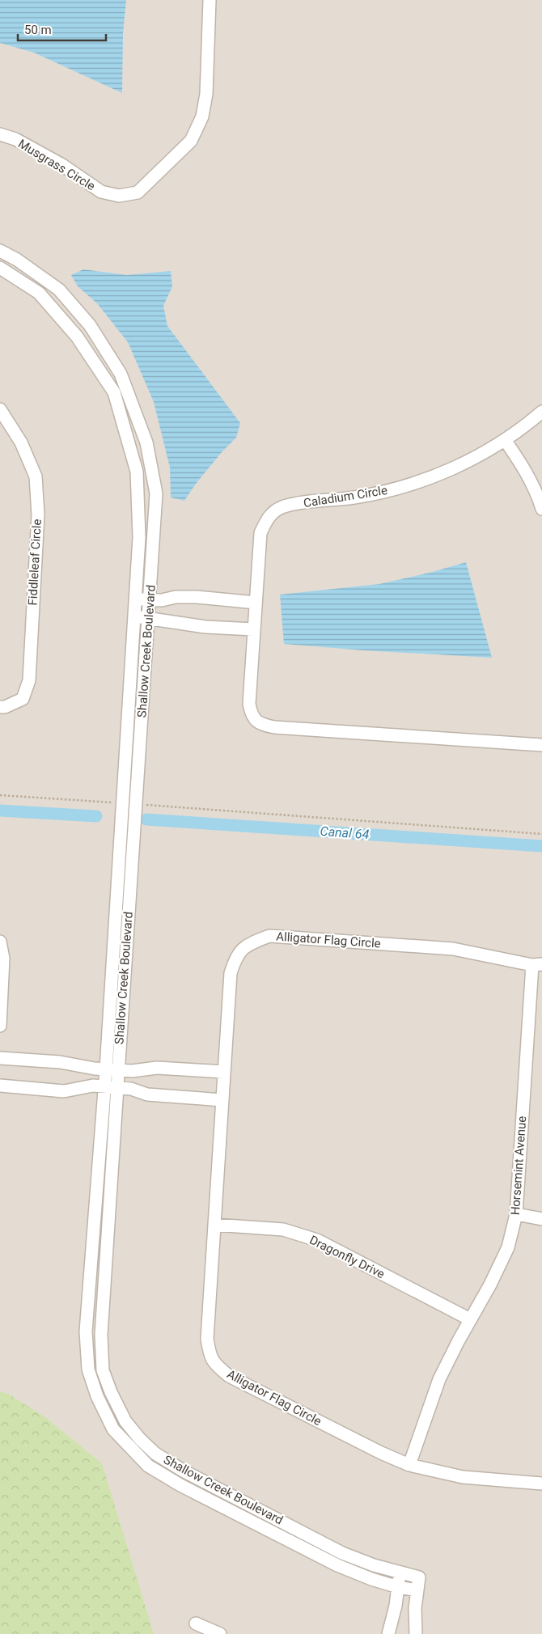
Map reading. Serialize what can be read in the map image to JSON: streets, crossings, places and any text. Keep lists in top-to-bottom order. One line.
{"streets":{"street":["Musgrass Circle","Caladium Circle","Fiddleleaf Circle","Shallow Creek Boulevard","Alligator Flag Circle","Horsemint Avenue","Dragonfly Drive"]},"crossings":[["Alligator Flag Circle","Horsemint Avenue"],["Alligator Flag Circle","Dragonfly Drive"],["Horsemint Avenue","Dragonfly Drive"]],"water":["Canal 64"],"scale_bar":"50 m"}
